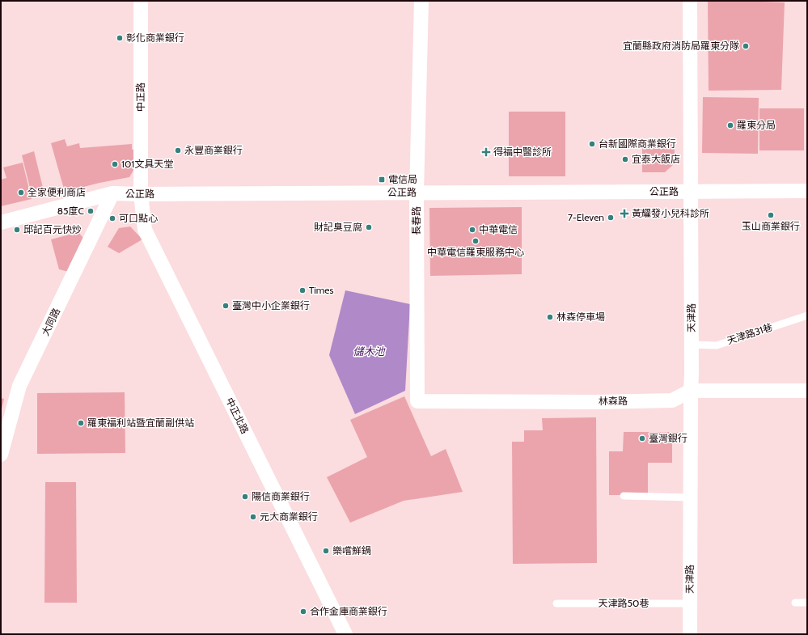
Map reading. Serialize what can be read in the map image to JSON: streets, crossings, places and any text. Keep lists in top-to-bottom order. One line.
{"streets":{"street":["中正路","公正路","長春路","天津路","大同路","林森路","中正北路"],"lane":["天津路31巷","天津路50巷"]},"crossings":[["中正路","公正路"],["中正路","中正北路"],["公正路","長春路"],["公正路","天津路"],["公正路","大同路"],["公正路","中正北路"],["長春路","林森路"],["天津路","天津路31巷"],["天津路","林森路"],["天津路","天津路50巷"]],"water":["儲木池"],"places":{"other":["彰化商業銀行","宜蘭縣政府消防局羅東分隊","羅東分局","台新國際商業銀行","永豐商業銀行","宜泰大飯店","101文具天堂","全家便利商店","85度C","玉山商業銀行","7-Eleven","可口點心","財記臭豆腐","邱記百元快炒","中華電信","中華電信羅東服務中心","Times","臺灣中小企業銀行","林森停車場","羅東福利站暨宜蘭副供站","臺灣銀行","陽信商業銀行","元大商業銀行","樂嚐鮮鍋","合作金庫商業銀行"],"health":["得福中醫診所","黃耀發小兒科診所"],"transit":["電信局"]}}
